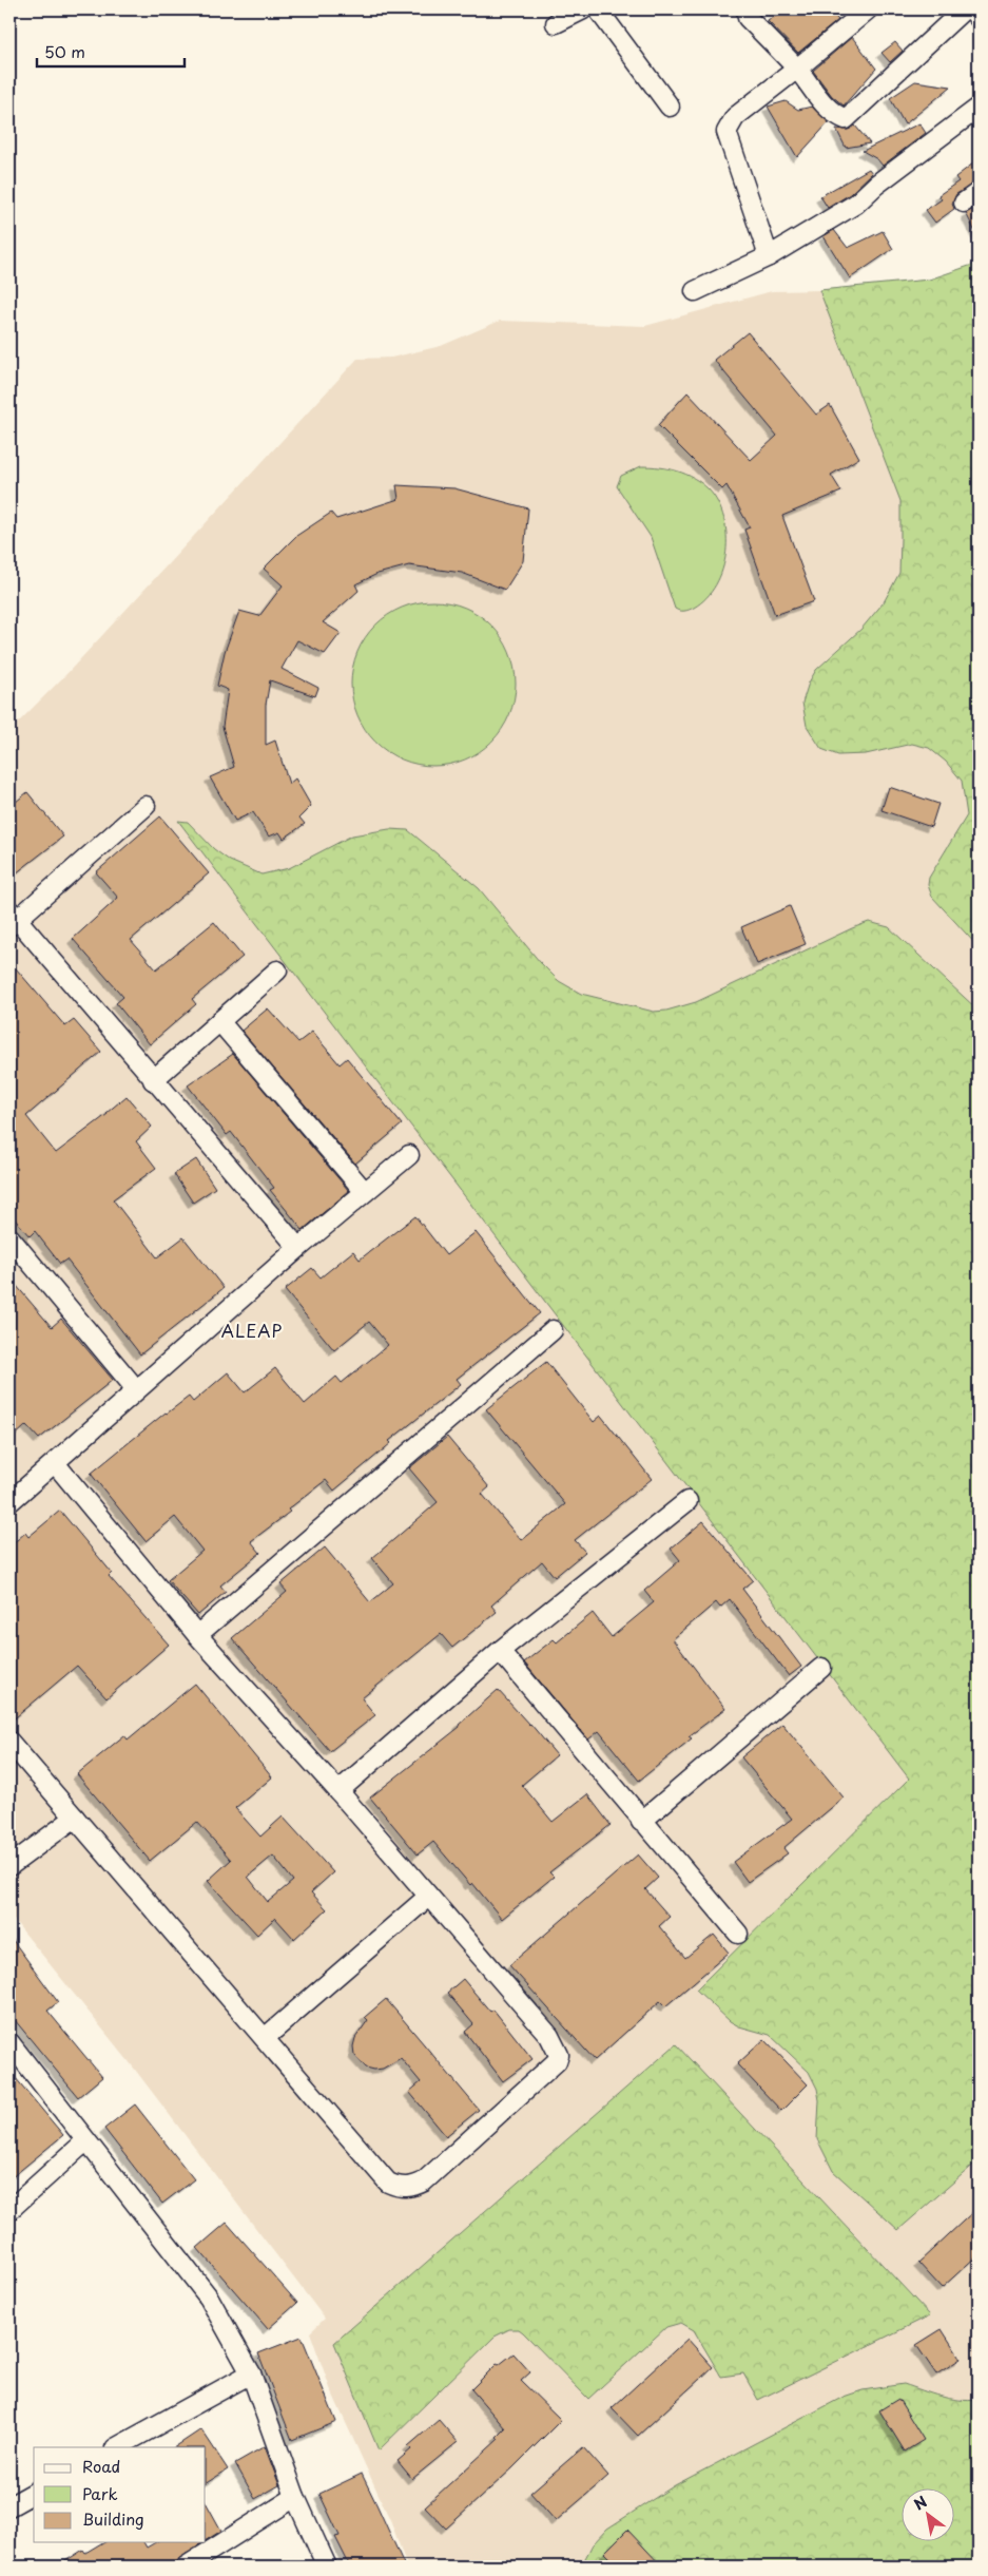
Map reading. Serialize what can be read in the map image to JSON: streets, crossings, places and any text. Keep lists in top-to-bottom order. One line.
{"districts":["ALEAP"],"legend":["Road","Park","Building"],"scale_bar":"50 m","north":"top left"}
